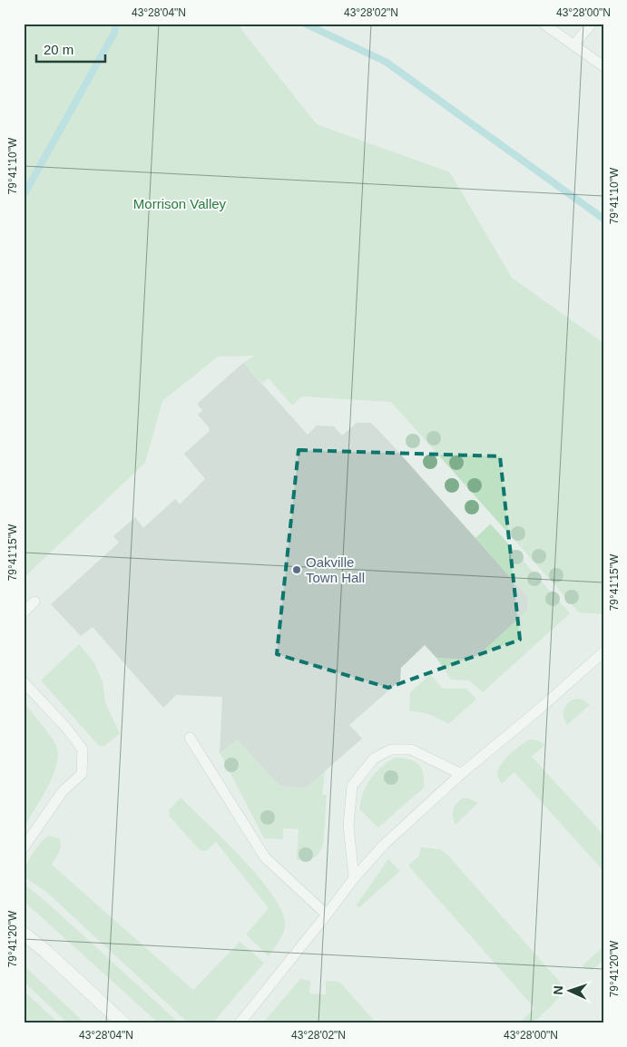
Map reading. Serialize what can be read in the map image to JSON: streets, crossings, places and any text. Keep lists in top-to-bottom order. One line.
{"parks":["Morrison Valley"],"places":["Oakville Town Hall"],"scale_bar":"20 m","north":"left","coordinates":["43°28'04\"N","43°28'02\"N","43°28'00\"N","79°41'10\"W","79°41'15\"W","79°41'20\"W"]}
